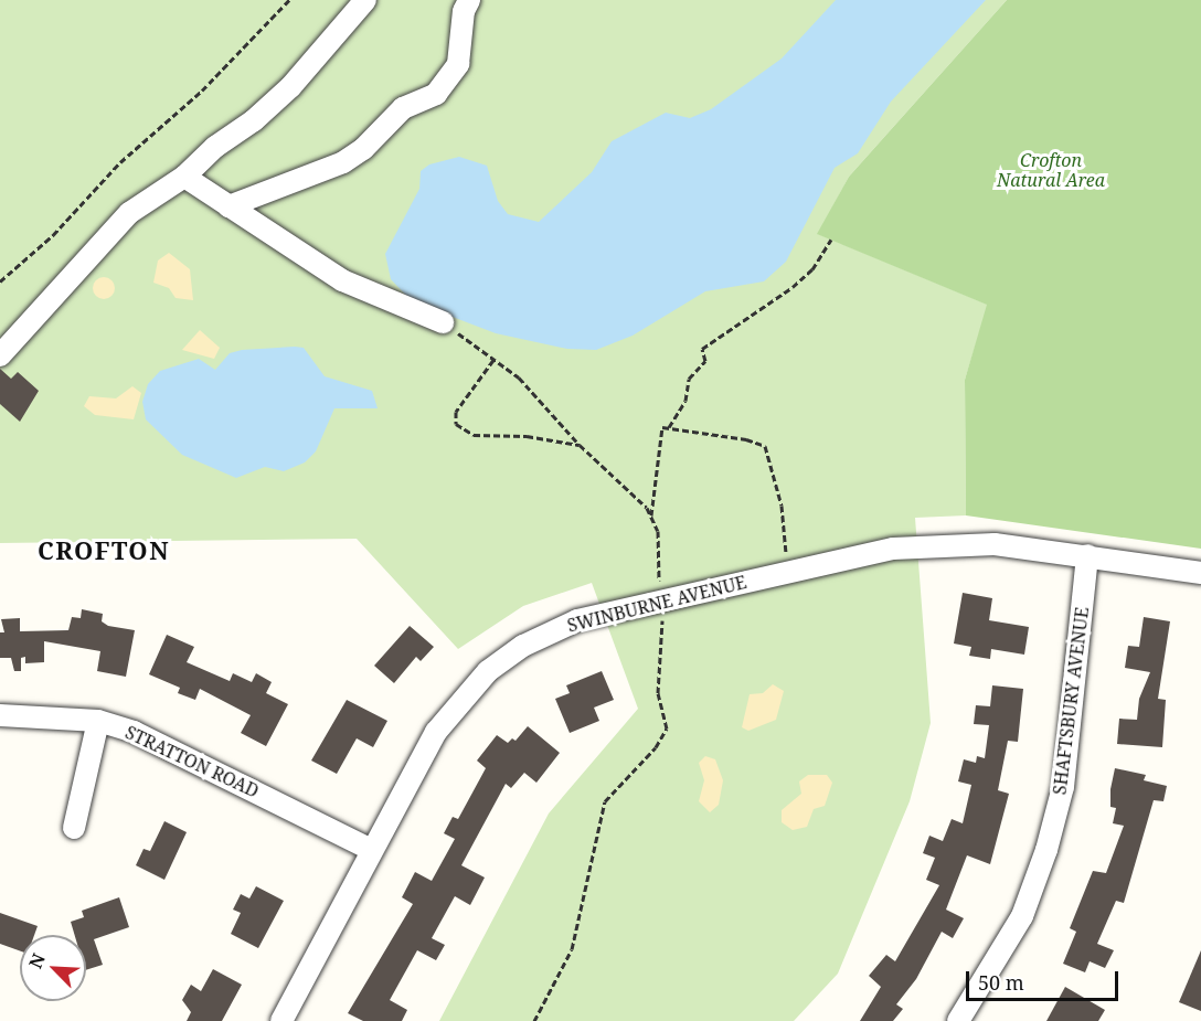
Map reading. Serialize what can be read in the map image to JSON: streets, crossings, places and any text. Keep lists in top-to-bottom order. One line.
{"streets":{"street":["SWINBURNE AVENUE","SHAFTSBURY AVENUE","STRATTON ROAD"]},"crossings":[["SWINBURNE AVENUE","SHAFTSBURY AVENUE"],["SWINBURNE AVENUE","STRATTON ROAD"]],"districts":["CROFTON"],"parks":["Crofton Natural Area"],"scale_bar":"50 m","north":"top left"}
